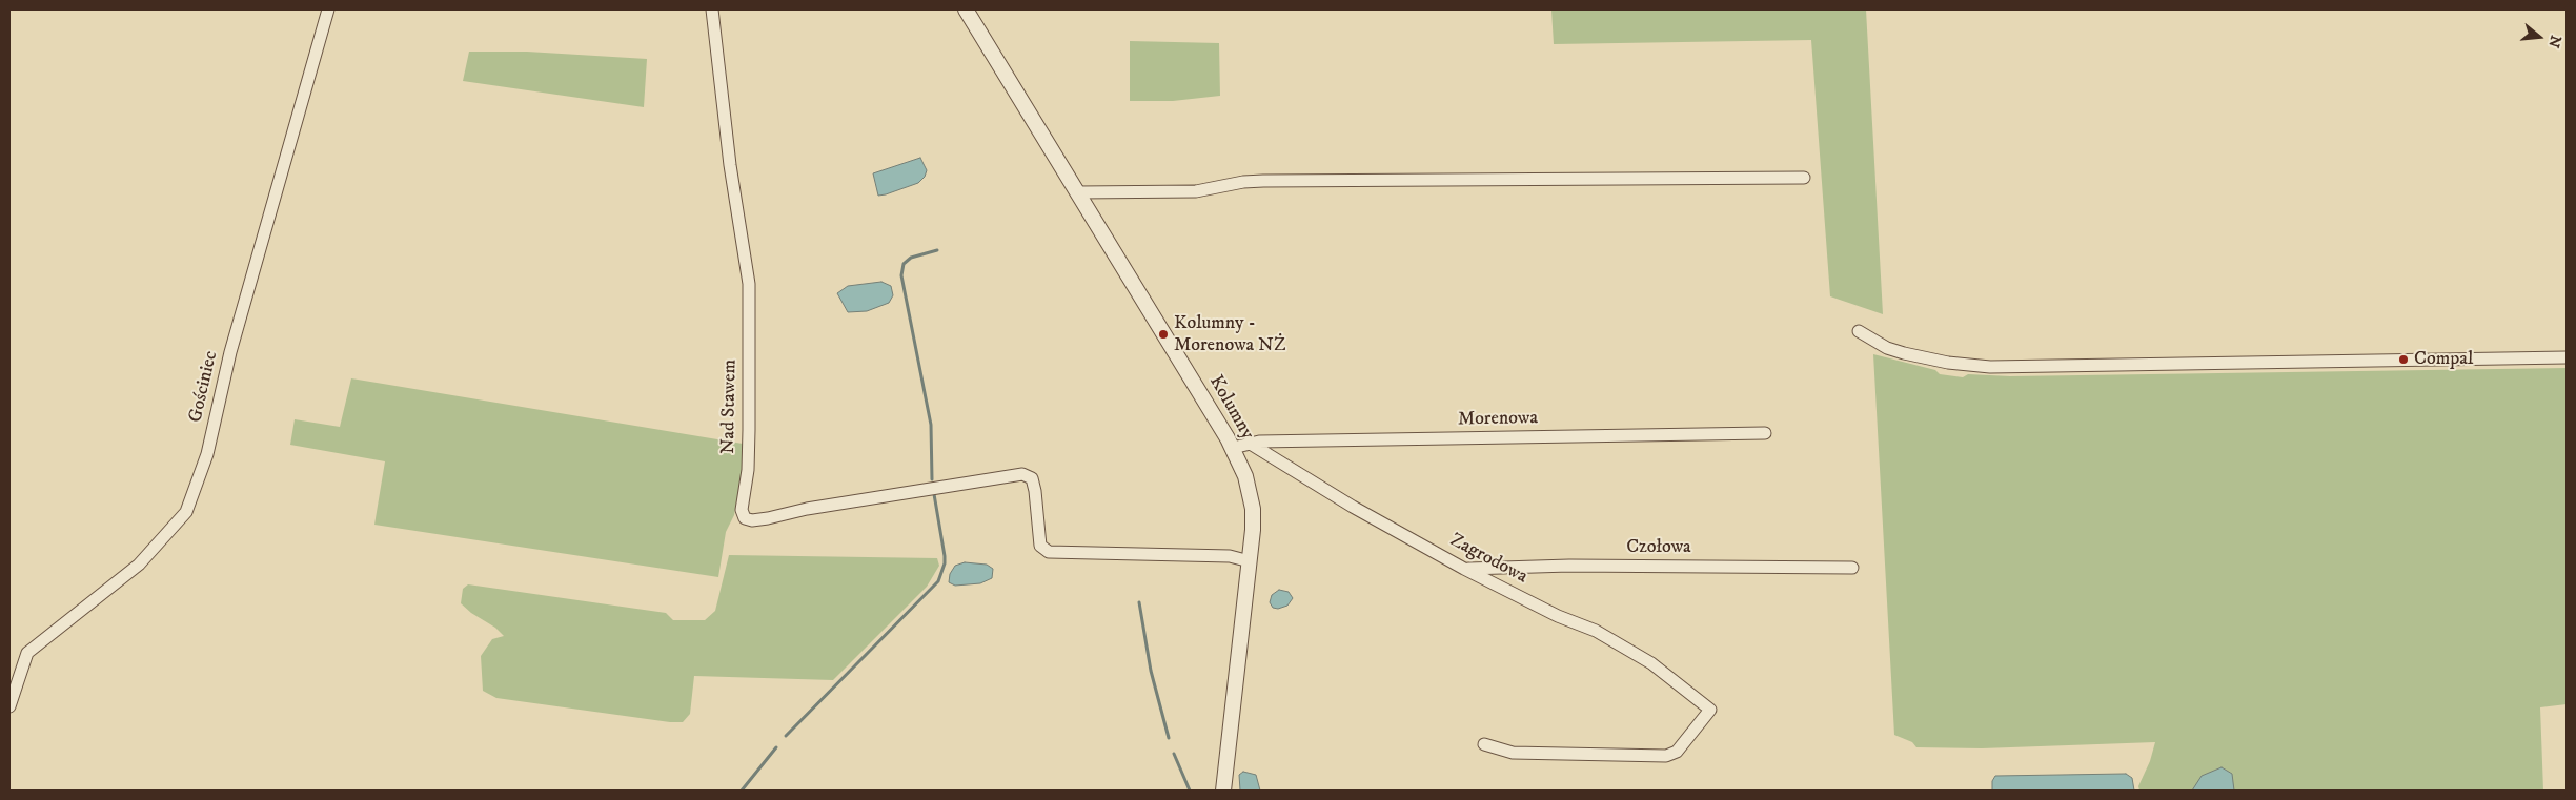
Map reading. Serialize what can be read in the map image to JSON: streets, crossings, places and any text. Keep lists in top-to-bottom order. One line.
{"streets":{"street":["Gościniec","Nad Stawem","Kolumny","Morenowa","Czołowa","Zagrodowa"]},"crossings":[["Nad Stawem","Kolumny"],["Kolumny","Morenowa"],["Morenowa","Zagrodowa"],["Czołowa","Zagrodowa"]],"places":["Kolumny - Morenowa NŻ","Compal"],"north":"right"}
